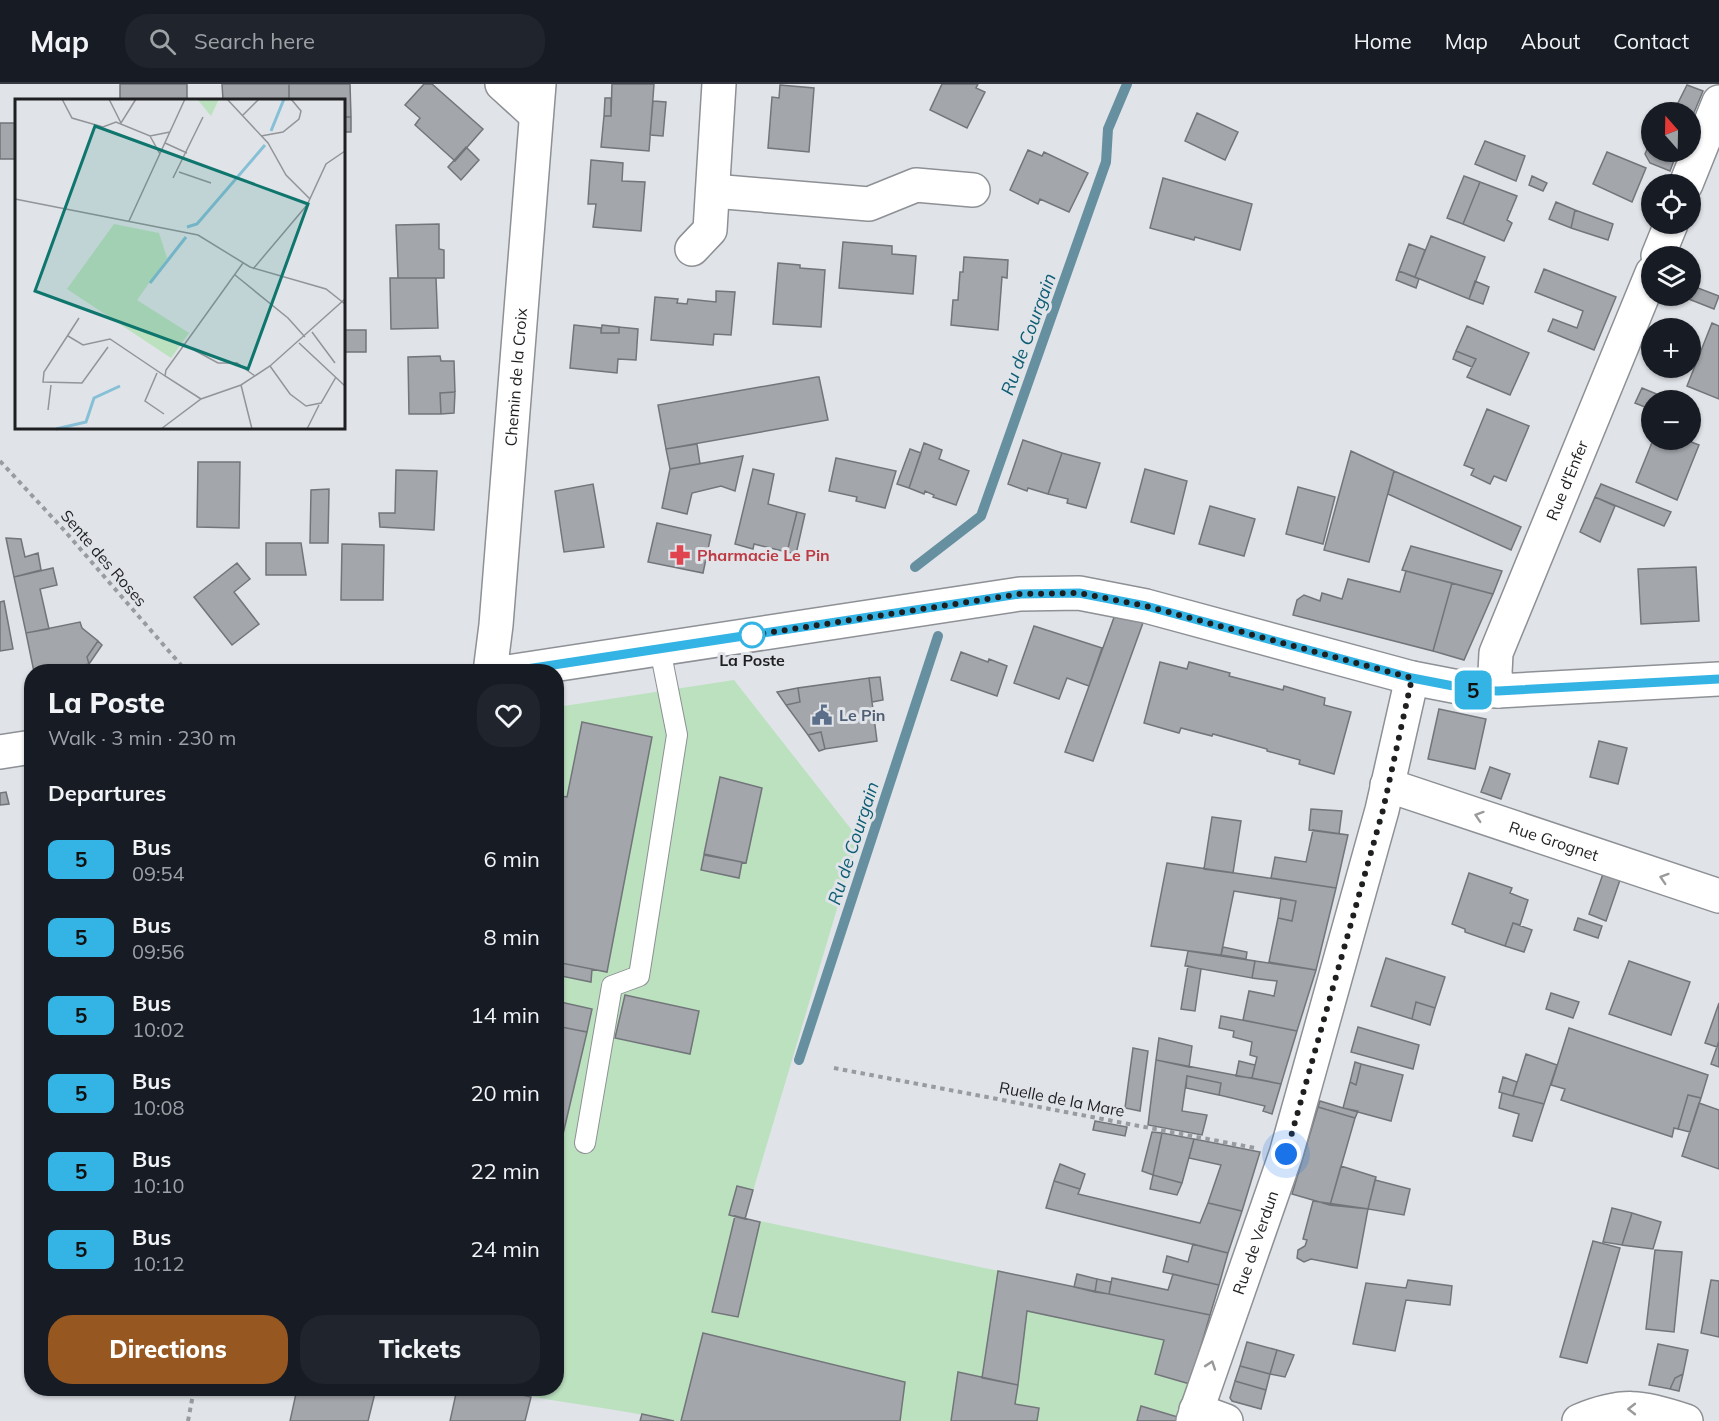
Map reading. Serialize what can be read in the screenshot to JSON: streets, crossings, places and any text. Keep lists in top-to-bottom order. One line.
{"streets":{"street":["Chemin de la Croix","Rue d'Enfer","Rue Grognet","Rue de Verdun"],"path":["Sente des Roses","Ruelle de la Mare"]},"crossings":[["Rue Grognet","Rue de Verdun"],["Ruelle de la Mare","Rue de Verdun"]],"one_way":["Rue de Verdun"],"water":["Ru de Courgain"],"places":{"pharmacy":["Pharmacie Le Pin"],"other":["La Poste"],"public building":["Le Pin"]},"lines":["bus line 5"],"north":"top","page":{"header":"Map","search":"Search here","nav":["Home","Map","About","Contact"],"on_map":"5","map_buttons":["+","−"],"heading":[["La Poste","Walk · 3 min · 230 m"],"Departures"],"list":[{"mark":"5","name":"Bus","note":"09:54","value":"6 min"},{"mark":"5","name":"Bus","note":"09:56","value":"8 min"},{"mark":"5","name":"Bus","note":"10:02","value":"14 min"},{"mark":"5","name":"Bus","note":"10:08","value":"20 min"},{"mark":"5","name":"Bus","note":"10:10","value":"22 min"},{"mark":"5","name":"Bus","note":"10:12","value":"24 min"}],"buttons":["Directions","Tickets"]}}
